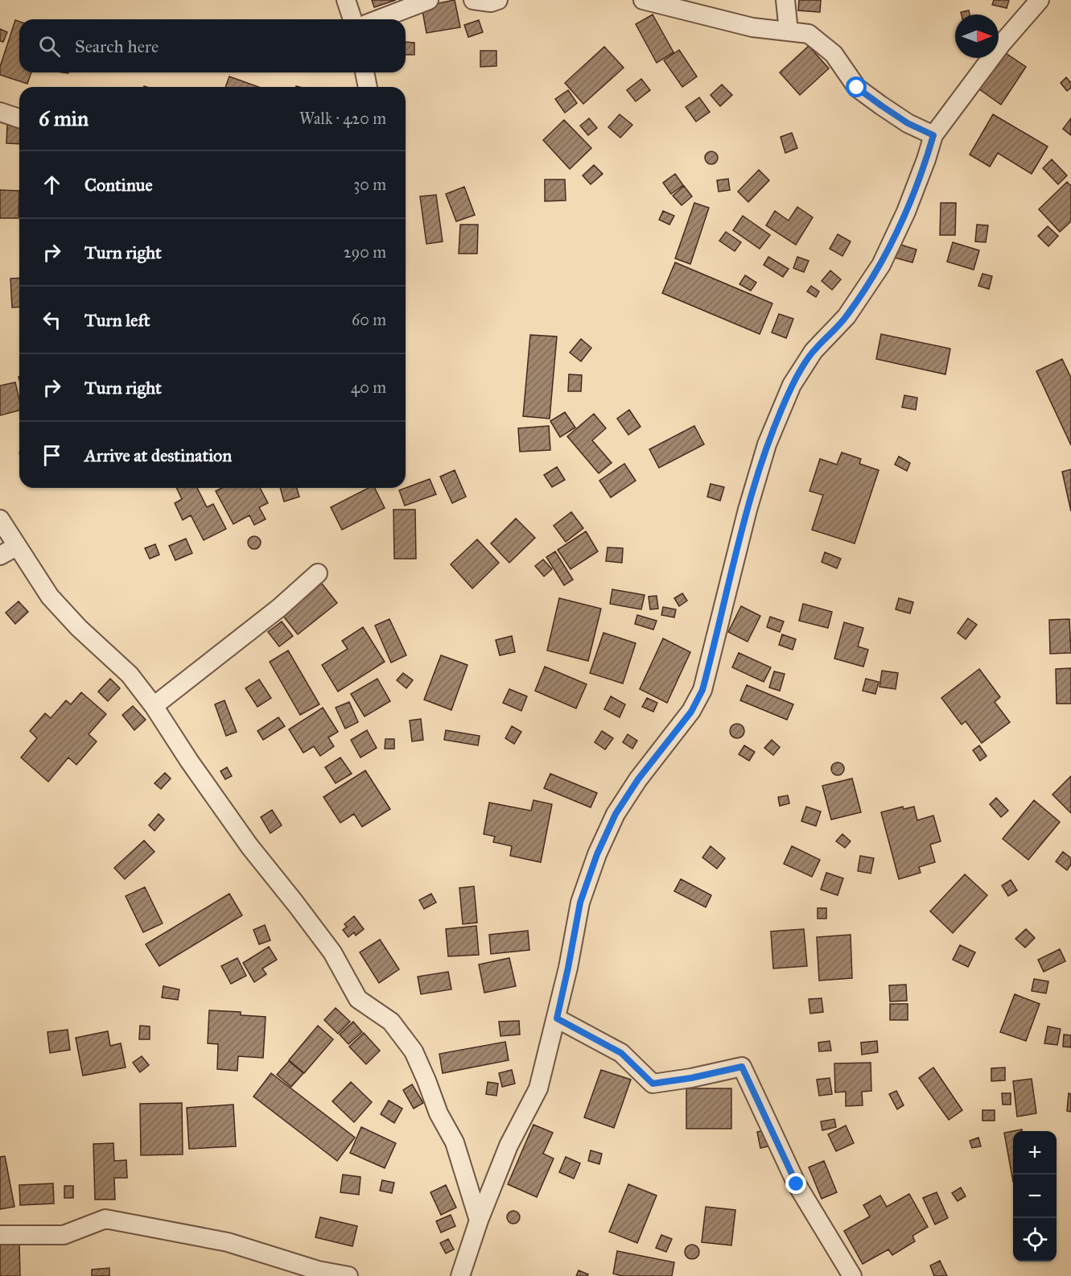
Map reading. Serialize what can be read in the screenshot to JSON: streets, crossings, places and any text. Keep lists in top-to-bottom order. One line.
{"north":"right","page":{"search":"Search here","heading":["6 min","Walk · 420 m"],"list":[["Continue","30 m"],["Turn right","290 m"],["Turn left","60 m"],["Turn right","40 m"],"Arrive at destination"],"map_buttons":["+","−"]}}
